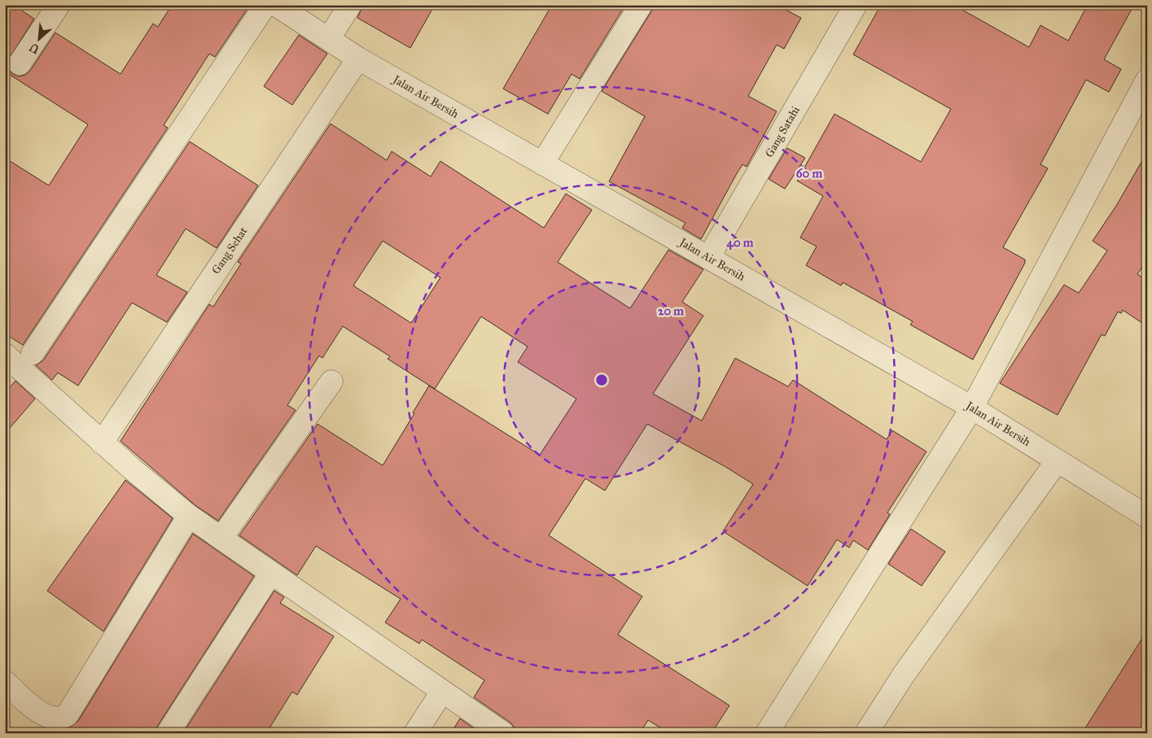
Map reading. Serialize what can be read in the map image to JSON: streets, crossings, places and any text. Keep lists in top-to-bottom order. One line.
{"streets":{"street":["Jalan Air Bersih","Gang Satahi","Gang Sehat"]},"crossings":[["Jalan Air Bersih","Gang Satahi"],["Jalan Air Bersih","Gang Sehat"]],"north":"bottom left","rings":["60 m","40 m","20 m"]}
